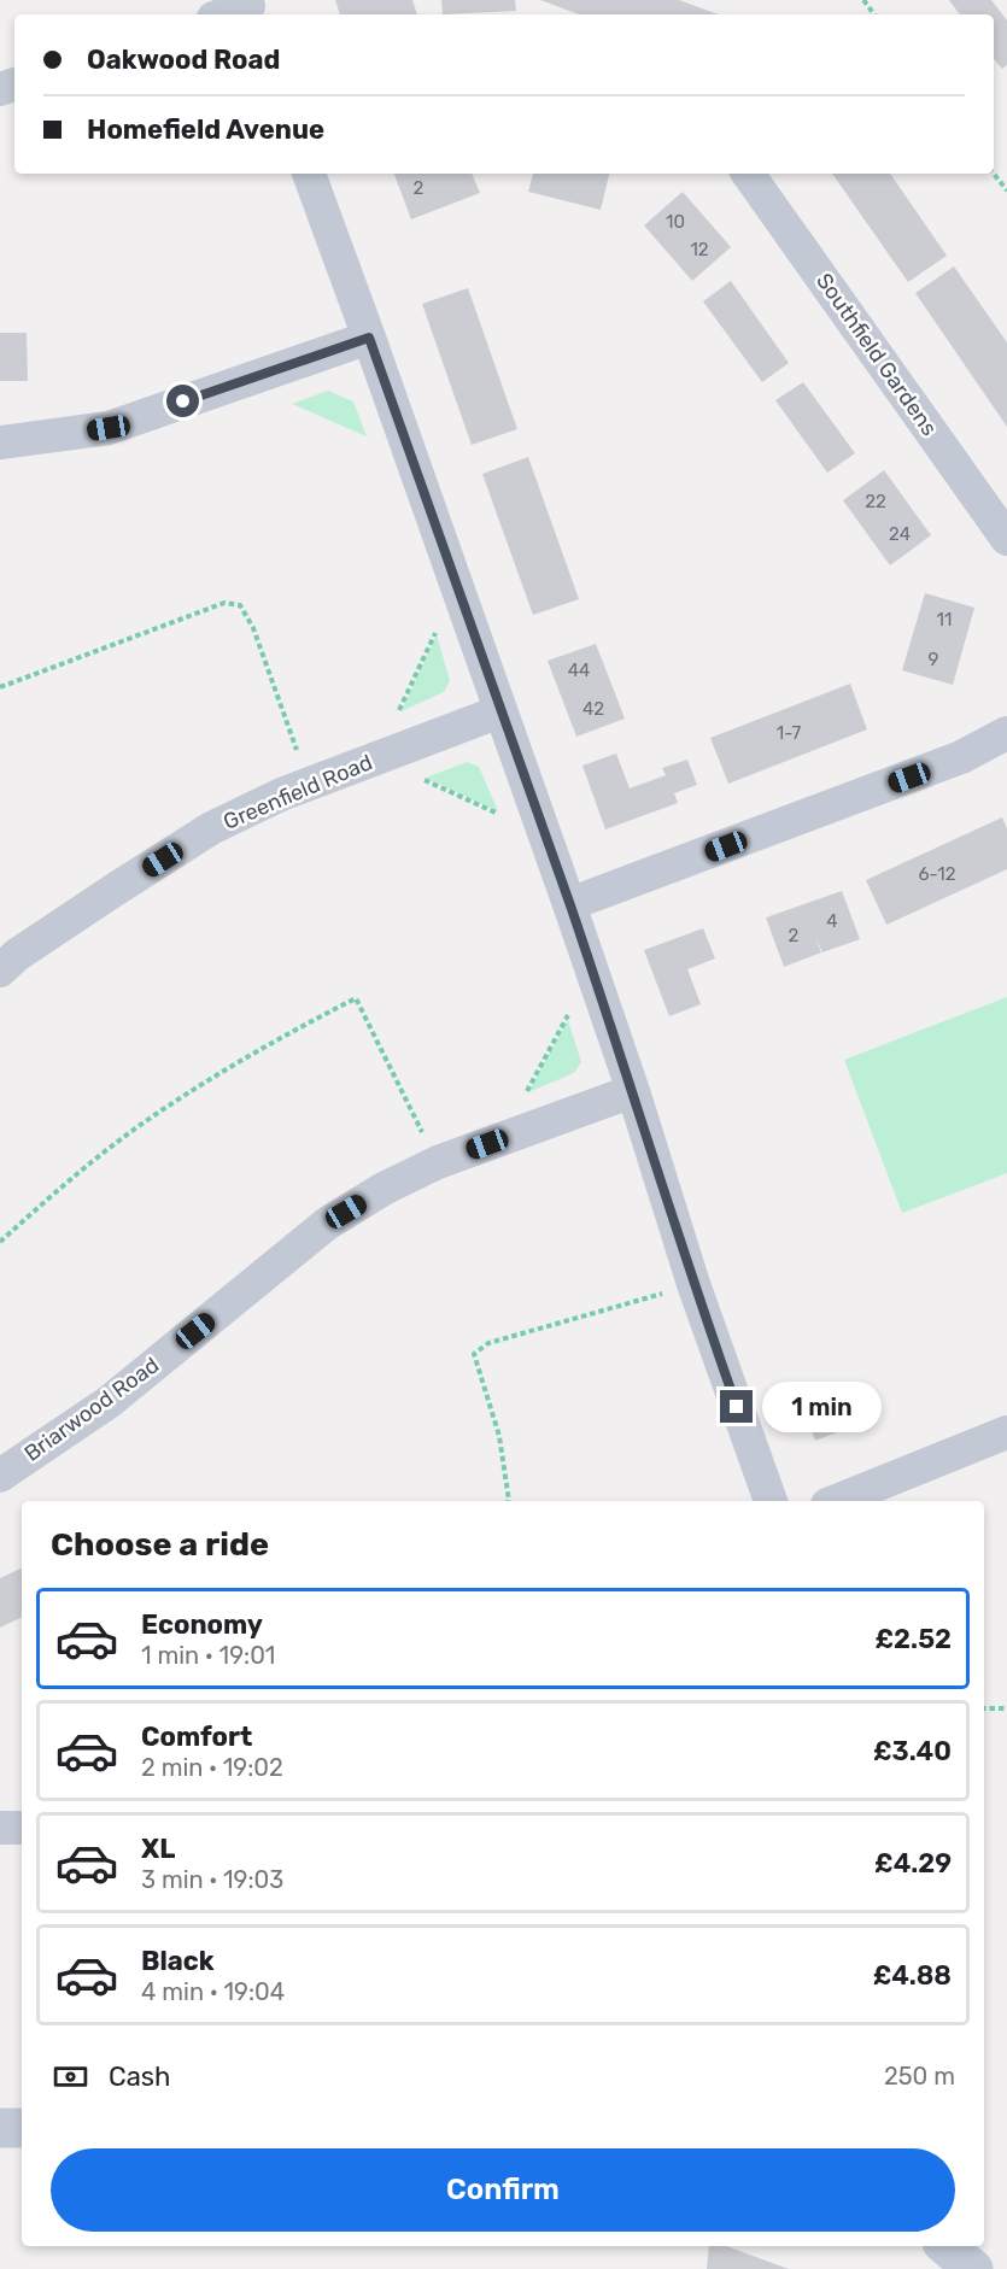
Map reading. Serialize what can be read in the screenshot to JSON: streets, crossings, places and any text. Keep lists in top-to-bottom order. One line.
{"streets":{"street":["Southfield Gardens","Greenfield Road","Briarwood Road"]},"house_numbers":["2","10","12","22","24","11","9","44","42","1-7","6-12","4","2"],"page":{"banner":["Oakwood Road","Homefield Avenue"],"bubble":"1 min","heading":"Choose a ride","list":[{"name":"Economy","note":"1 min · 19:01","value":"£2.52"},{"name":"Comfort","note":"2 min · 19:02","value":"£3.40"},{"name":"XL","note":"3 min · 19:03","value":"£4.29"},{"name":"Black","note":"4 min · 19:04","value":"£4.88"}],"pay":["Cash","250 m"],"buttons":"Confirm"}}
